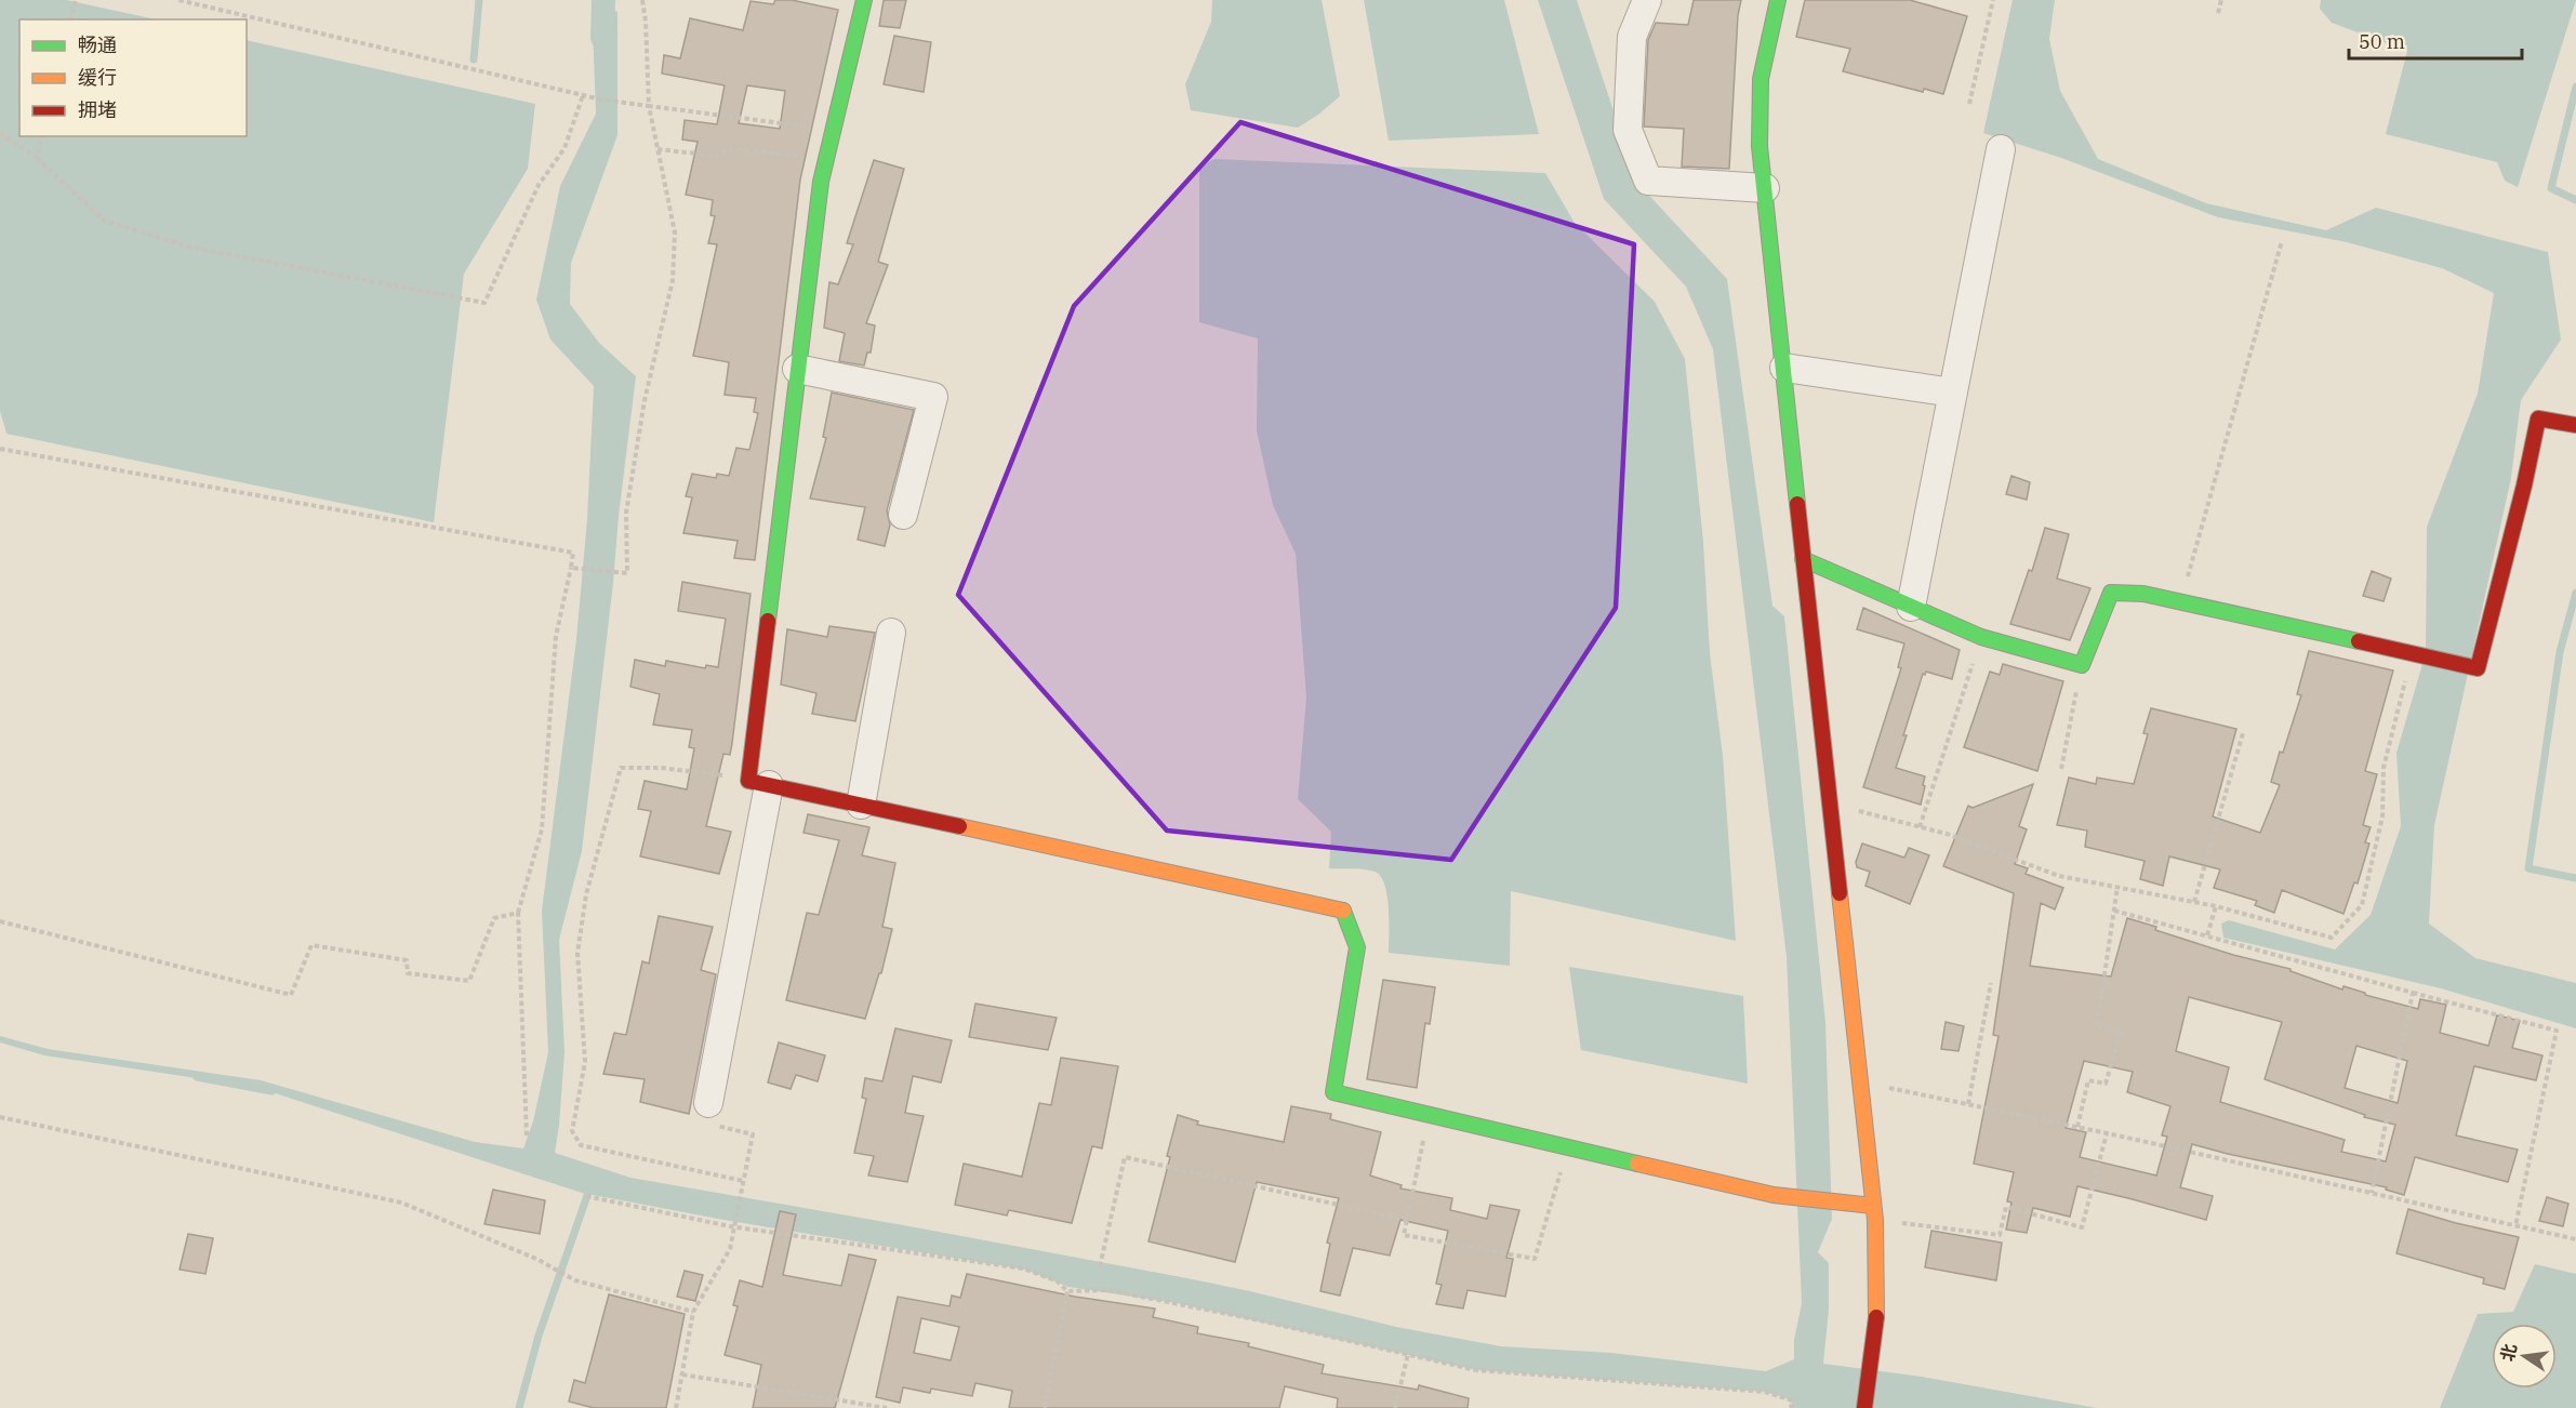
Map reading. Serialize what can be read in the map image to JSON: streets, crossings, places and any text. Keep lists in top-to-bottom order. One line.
{"legend":["畅通","缓行","拥堵"],"scale_bar":"50 m","north":"left"}
